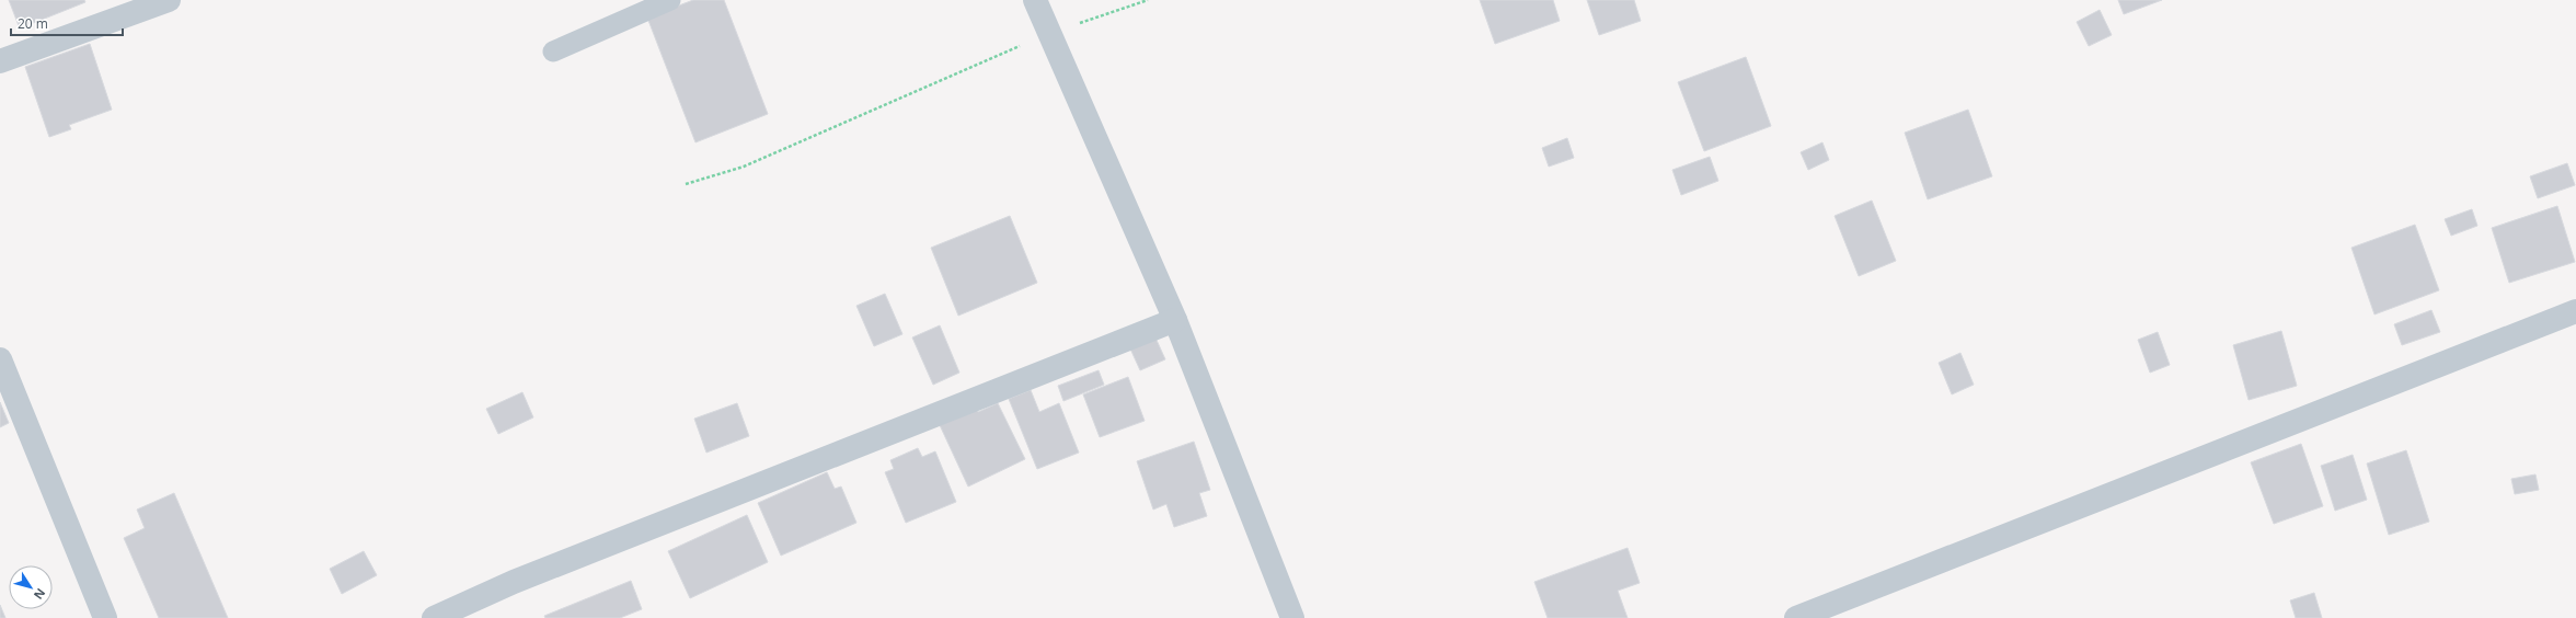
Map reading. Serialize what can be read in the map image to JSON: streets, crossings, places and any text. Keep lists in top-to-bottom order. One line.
{"scale_bar":"20 m","north":"bottom right"}
